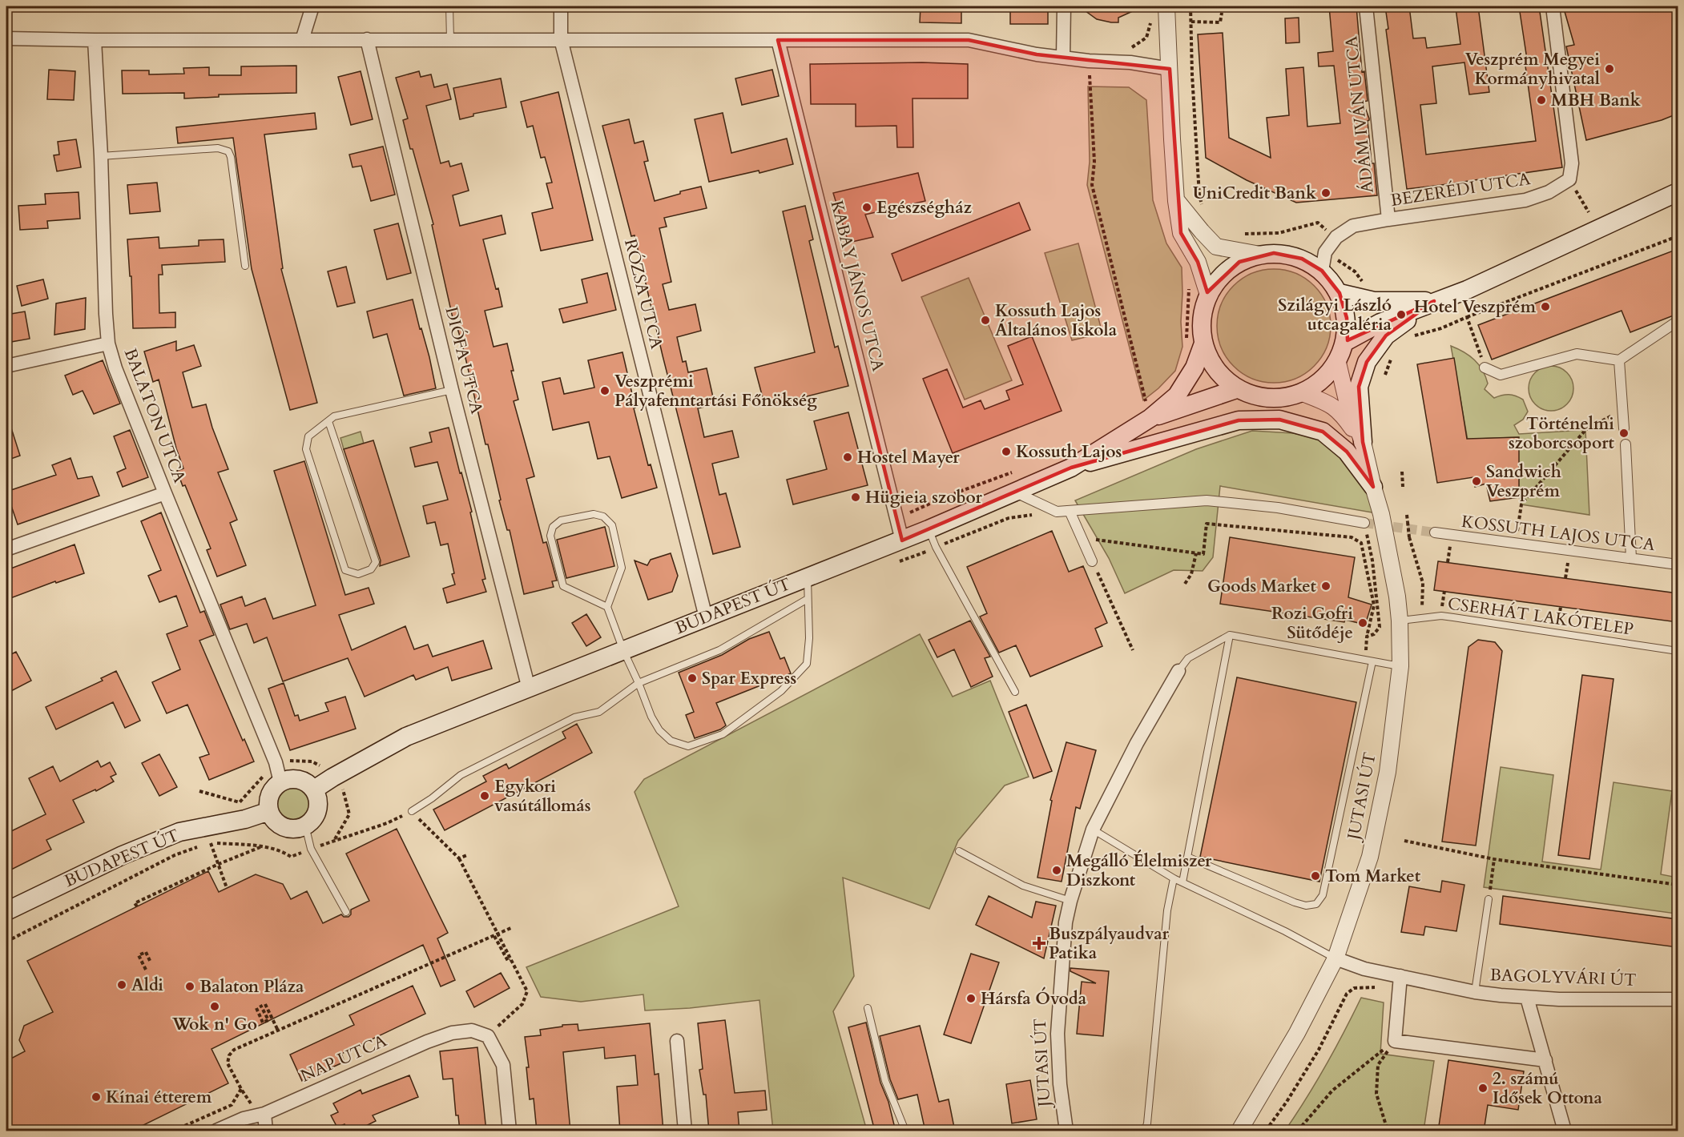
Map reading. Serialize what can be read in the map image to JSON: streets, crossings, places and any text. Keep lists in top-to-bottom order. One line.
{"streets":{"main road":["BUDAPEST ÚT"],"street":["ÁDÁM IVÁN UTCA","BEZERÉDI UTCA","KABAY JÁNOS UTCA","RÓZSA UTCA","DIÓFA UTCA","BALATON UTCA","KOSSUTH LAJOS UTCA","JUTASI ÚT","BAGOLYVÁRI ÚT","NAP UTCA"],"lane":["CSERHÁT LAKÓTELEP"]},"crossings":[["ÁDÁM IVÁN UTCA","BEZERÉDI UTCA"],["BEZERÉDI UTCA","BUDAPEST ÚT"],["BEZERÉDI UTCA","JUTASI ÚT"],["KABAY JÁNOS UTCA","BUDAPEST ÚT"],["RÓZSA UTCA","BUDAPEST ÚT"],["DIÓFA UTCA","BUDAPEST ÚT"],["BALATON UTCA","BUDAPEST ÚT"],["BUDAPEST ÚT","JUTASI ÚT"],["CSERHÁT LAKÓTELEP","JUTASI ÚT"],["JUTASI ÚT","BAGOLYVÁRI ÚT"]],"places":{"other":["Veszprém Megyei Kormányhivatal","MBH Bank","UniCredit Bank","Egészségház","Hotel Veszprém","Szilágyi László utcagaléria","Kossuth Lajos Általános Iskola","Veszprémi Pályafenntartási Főnökség","Történelmi szoborcsoport","Kossuth Lajos","Hostel Mayer","Sandwich Veszprém","Hügieia szobor","Goods Market","Rozi Gofri Sütődéje","Spar Express","Egykori vasútállomás","Megálló Élelmiszer Diszkont","Tom Market","Aldi","Balaton Pláza","Hársfa Óvoda","Wok n' Go","2. számú Idősek Ottona","Kínai étterem"],"health":["Buszpályaudvar Patika"]}}
